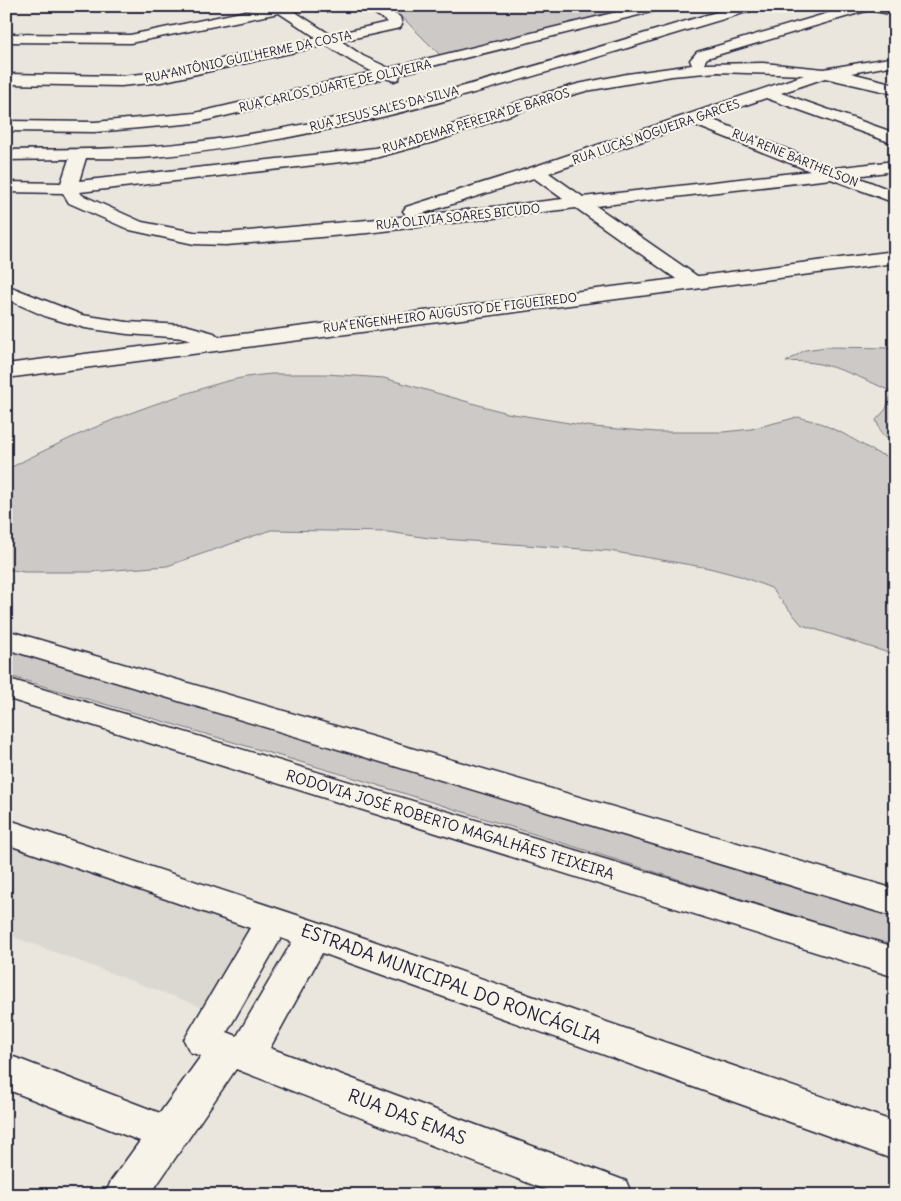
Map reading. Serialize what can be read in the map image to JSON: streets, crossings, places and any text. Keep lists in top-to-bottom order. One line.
{"streets":{"main road":["RUA ANTÔNIO GUILHERME DA COSTA","RUA CARLOS DUARTE DE OLIVEIRA","RUA JESUS SALES DA SILVA","RUA ADEMAR PEREIRA DE BARROS","RUA LUCAS NOGUEIRA GARCES","RUA RENE BARTHELSON","RUA OLIVIA SOARES BICUDO","RUA ENGENHEIRO AUGUSTO DE FIGUEIREDO","RODOVIA JOSÉ ROBERTO MAGALHÃES TEIXEIRA","ESTRADA MUNICIPAL DO RONCÁGLIA","RUA DAS EMAS"]},"crossings":[["RUA ADEMAR PEREIRA DE BARROS","RUA LUCAS NOGUEIRA GARCES"],["RUA ADEMAR PEREIRA DE BARROS","RUA OLIVIA SOARES BICUDO"],["RUA LUCAS NOGUEIRA GARCES","RUA RENE BARTHELSON"],["RUA LUCAS NOGUEIRA GARCES","RUA OLIVIA SOARES BICUDO"],["RUA RENE BARTHELSON","RUA OLIVIA SOARES BICUDO"]]}
